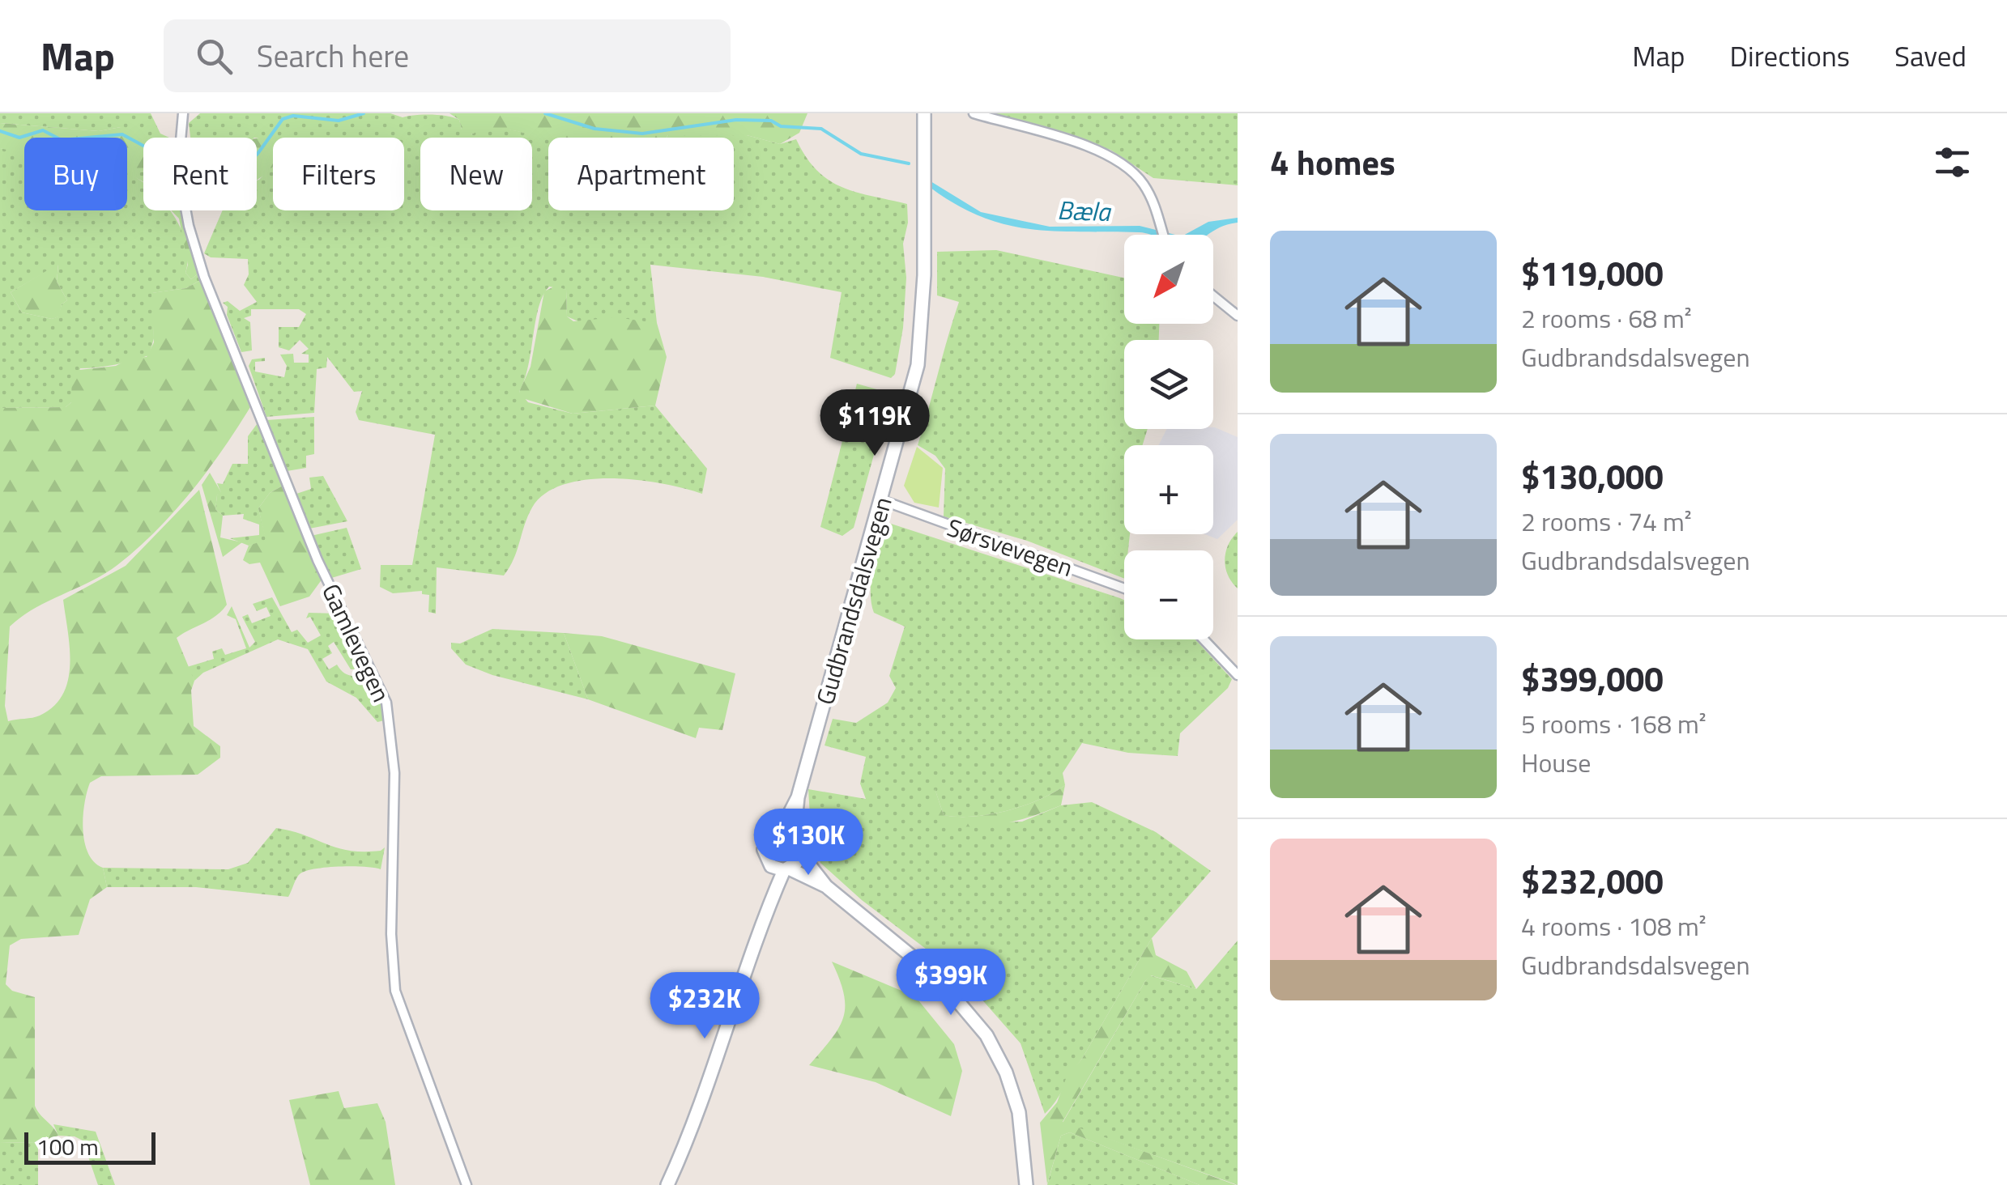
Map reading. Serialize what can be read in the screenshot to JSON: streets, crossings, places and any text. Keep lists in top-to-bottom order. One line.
{"streets":{"main road":["Gudbrandsdalsvegen"],"street":["Sørsvevegen","Gamlevegen"]},"crossings":[["Sørsvevegen","Gudbrandsdalsvegen"]],"water":["Bæla"],"scale_bar":"100 m","north":"bottom left","page":{"header":"Map","search":"Search here","nav":["Map","Directions","Saved"],"heading":"4 homes","chip":["Buy","Rent","Filters","New","Apartment"],"list":[{"name":"$119,000","note":"2 rooms · 68 m² · Gudbrandsdalsvegen"},{"name":"$130,000","note":"2 rooms · 74 m² · Gudbrandsdalsvegen"},{"name":"$399,000","note":"5 rooms · 168 m² · House"},{"name":"$232,000","note":"4 rooms · 108 m² · Gudbrandsdalsvegen"}],"map_buttons":["+","−"],"price":["$119K","$130K","$399K","$232K"],"scale":"100 m"}}
